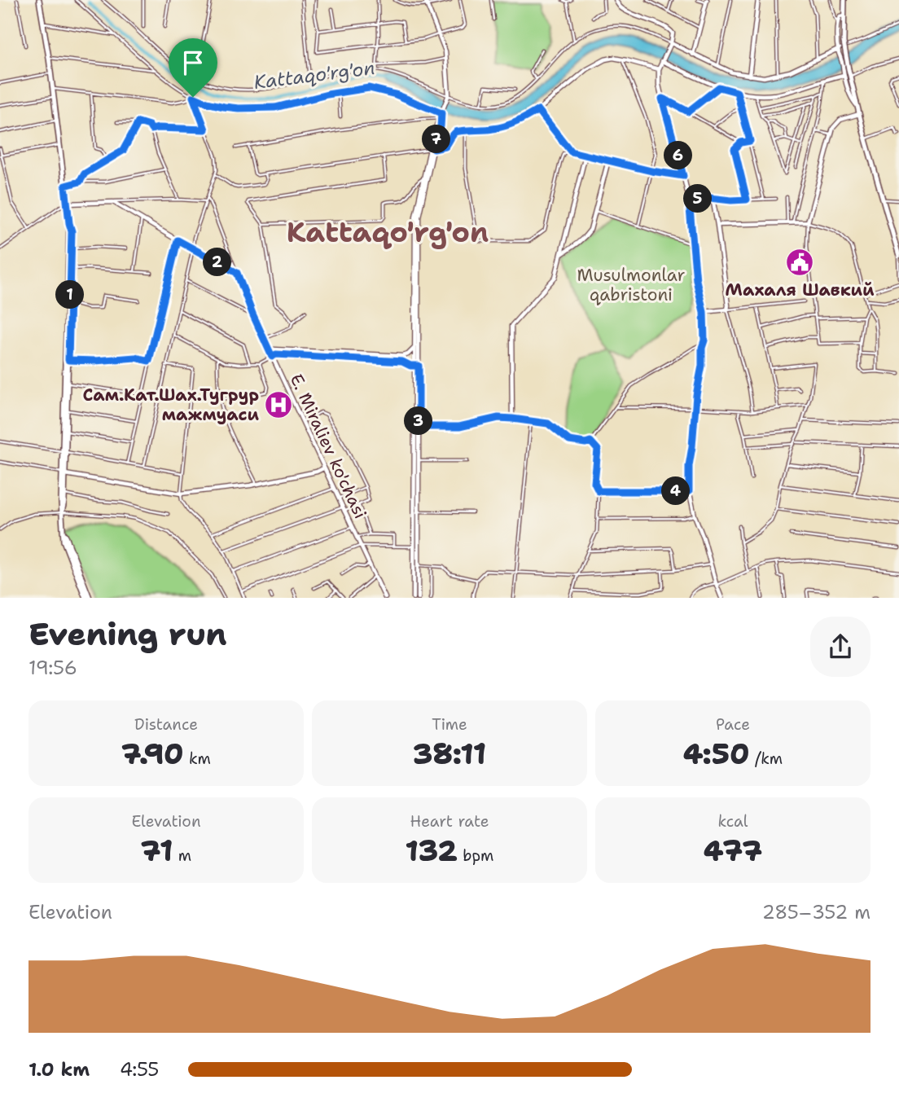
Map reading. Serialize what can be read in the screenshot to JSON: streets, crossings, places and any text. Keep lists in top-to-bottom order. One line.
{"streets":{"street":["E. Miraliev ko'chasi"]},"districts":["Kattaqo'rg'on"],"water":["Kattaqo'rg'on"],"parks":["Musulmonlar qabristoni"],"places":{"public building":["Махаля Шавкий"],"hospital":["Сам.Кат.Шах.Тугрур мажмуаси"]},"page":{"pins":["7","6","5","2","1","3","4"],"heading":["Evening run","19:56"],"stats":[["Distance","7.90 km"],["Time","38:11"],["Pace","4:50 /km"],["Elevation","71 m"],["Heart rate","132 bpm"],["kcal","477"]],"chart":["Elevation","285–352 m"],"list":[{"name":"1.0 km","note":"4:55"}]}}
